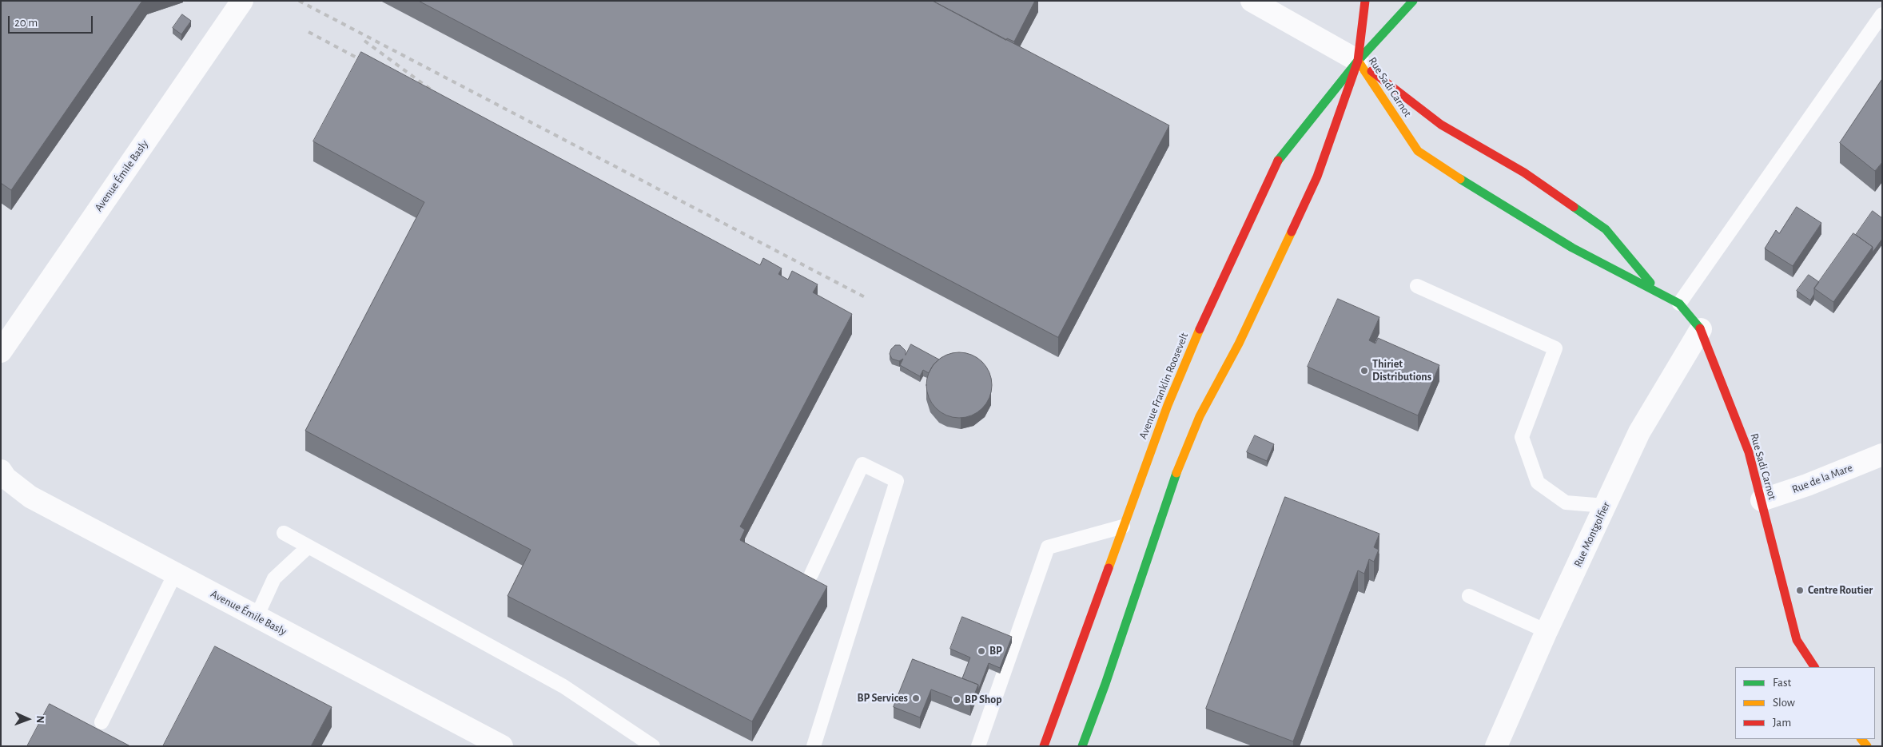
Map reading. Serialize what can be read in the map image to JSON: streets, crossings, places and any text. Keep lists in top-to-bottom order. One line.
{"streets":{"main road":["Rue Sadi Carnot","Avenue Franklin Roosevelt"],"street":["Avenue Émile Basly","Rue de la Mare","Rue Montgolfier"]},"crossings":[["Rue Sadi Carnot","Avenue Franklin Roosevelt"],["Rue Sadi Carnot","Rue de la Mare"],["Rue Sadi Carnot","Rue Montgolfier"]],"places":["Thiriet Distributions","Centre Routier","BP","BP Services","BP Shop"],"legend":["Fast","Slow","Jam"],"scale_bar":"20 m","north":"right"}
